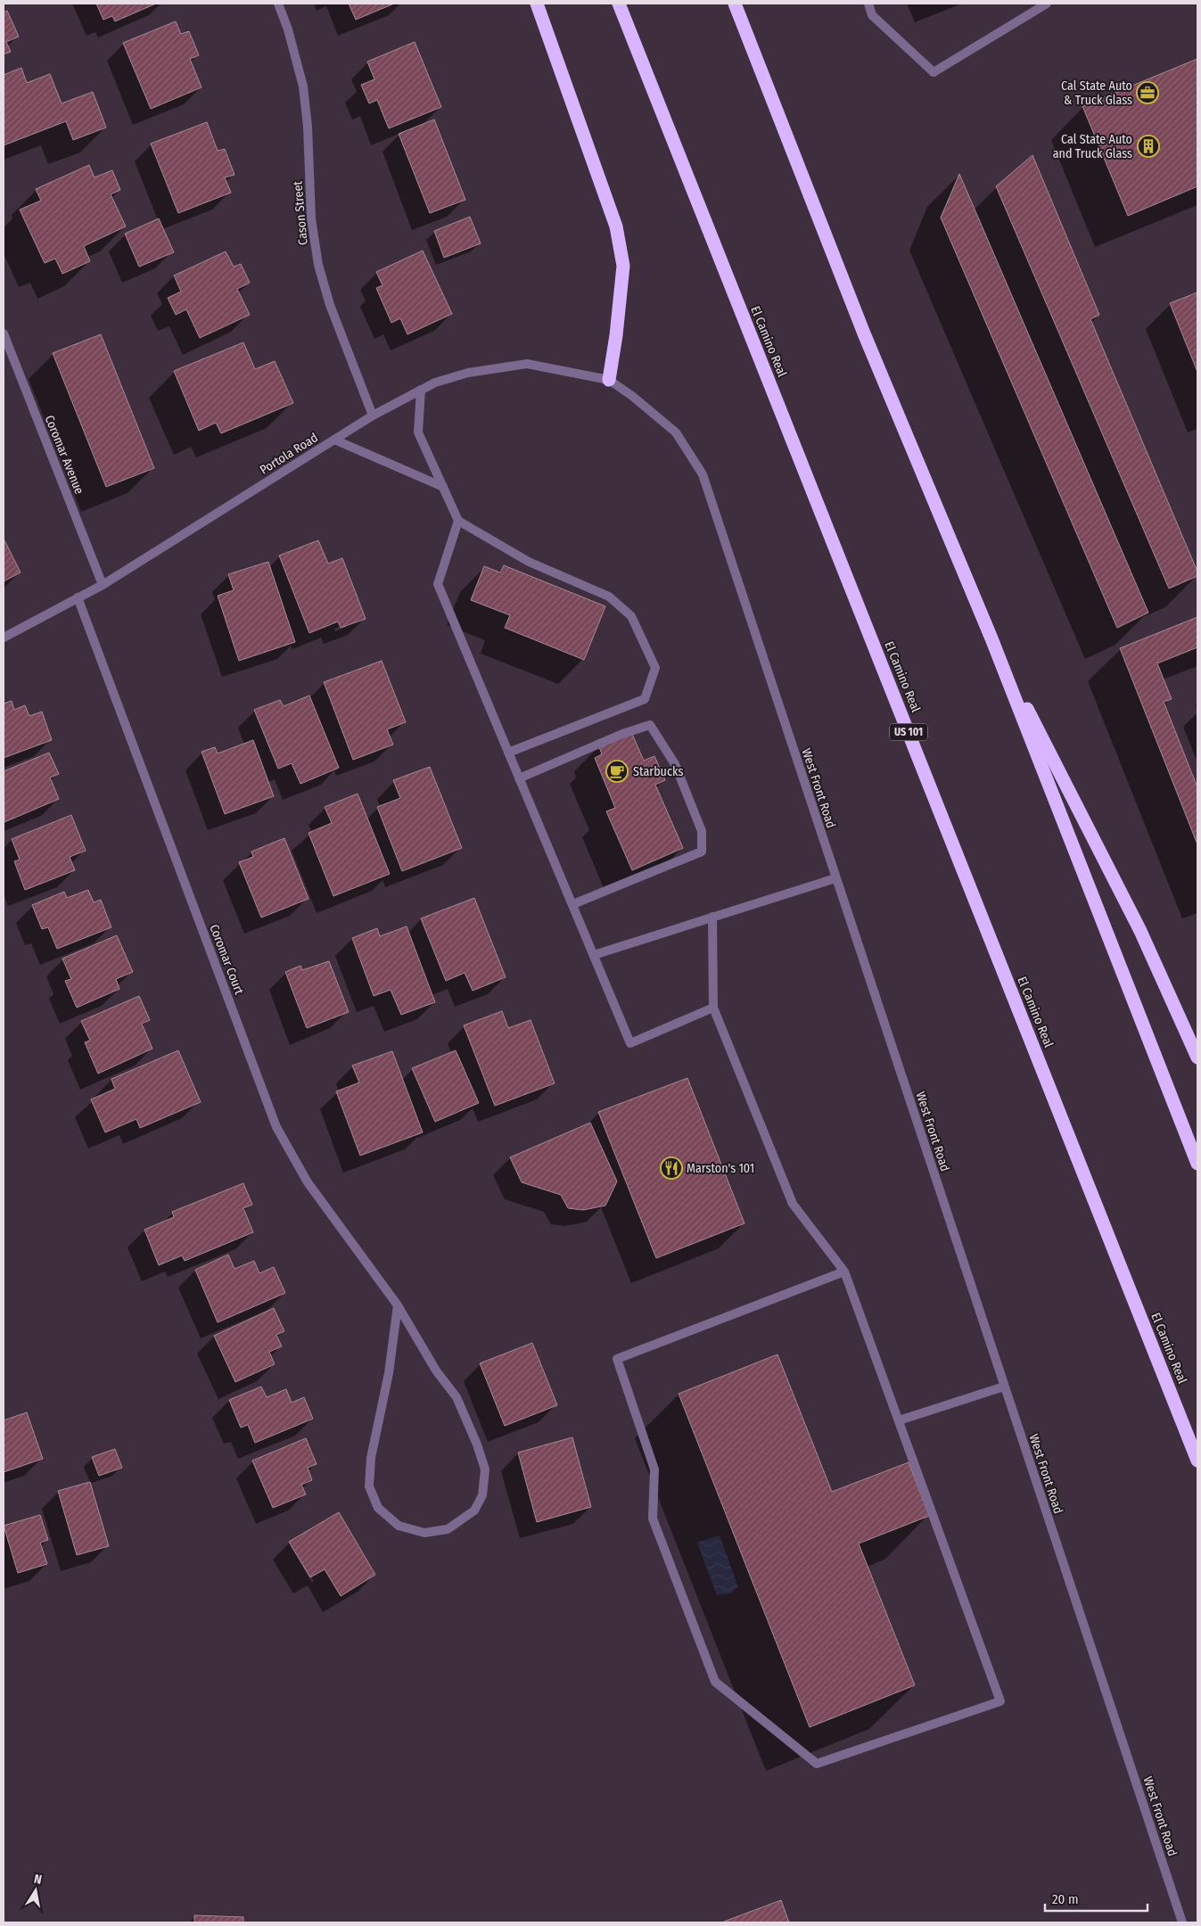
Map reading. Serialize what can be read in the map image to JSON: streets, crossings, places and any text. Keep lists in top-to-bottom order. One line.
{"streets":{"highway":["El Camino Real","US 101"],"street":["Cason Street","Portola Road","Coromar Avenue","West Front Road","Coromar Court"]},"crossings":[["Cason Street","Portola Road"],["Portola Road","Coromar Avenue"],["Portola Road","West Front Road"],["Portola Road","Coromar Court"]],"places":{"office":["Cal State Auto & Truck Glass"],"building":["Cal State Auto and Truck Glass"],"cafe":["Starbucks"],"restaurant":["Marston's 101"]},"scale_bar":"20 m","north":"top"}
